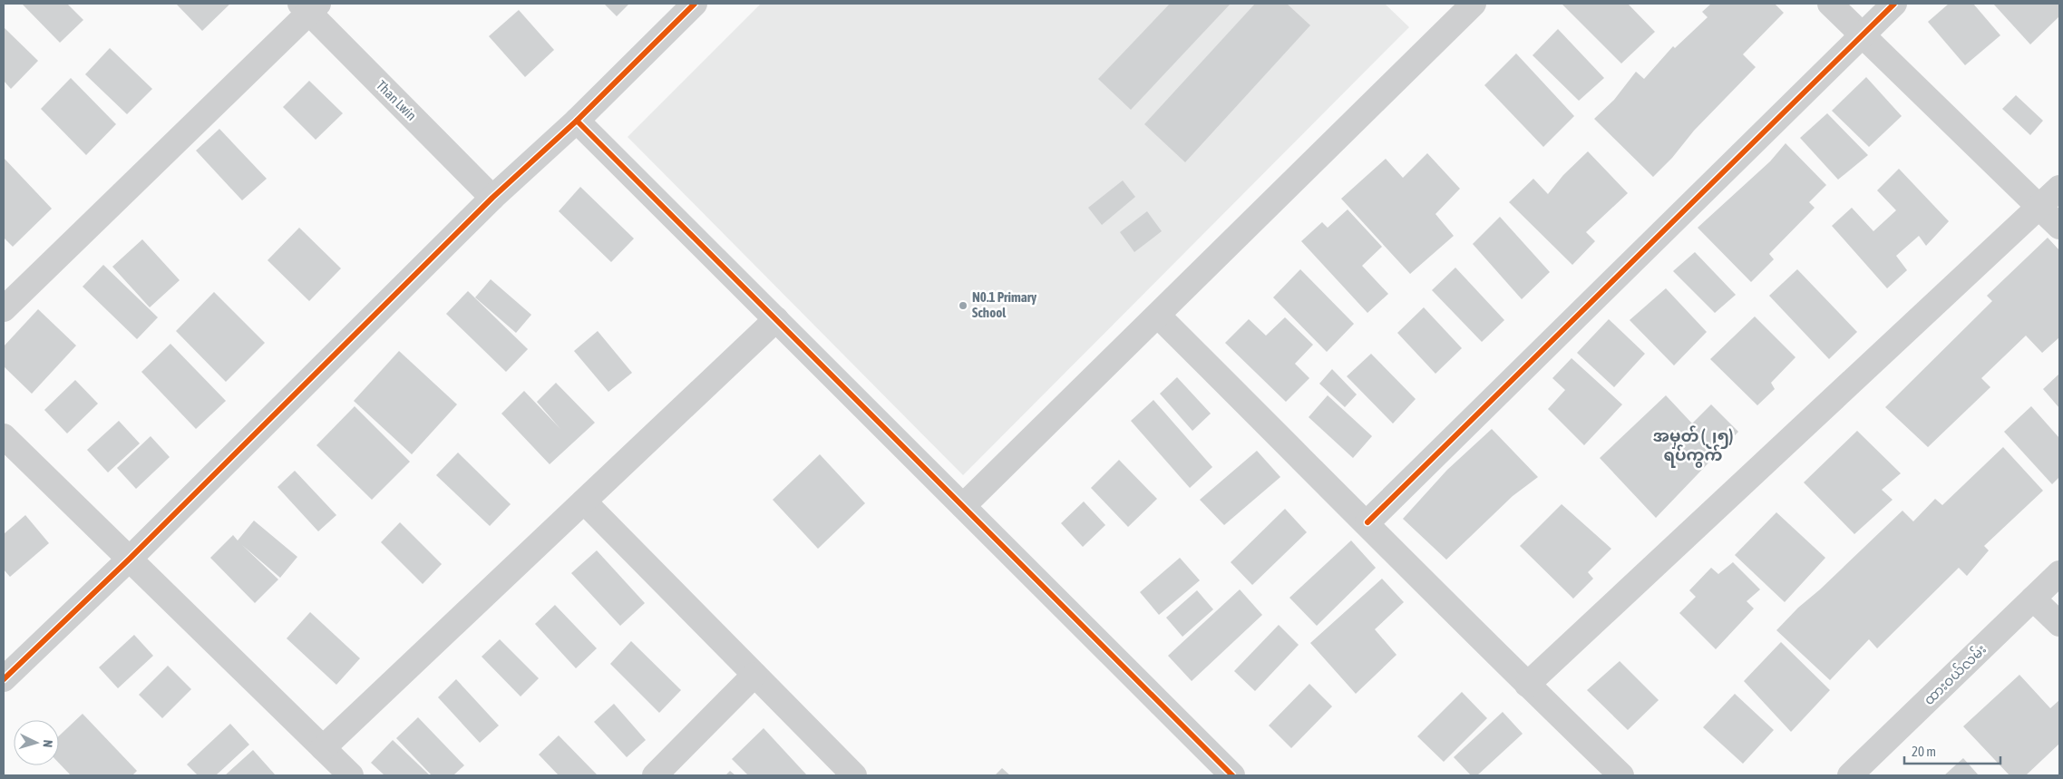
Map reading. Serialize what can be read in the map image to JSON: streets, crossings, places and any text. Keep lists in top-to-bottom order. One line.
{"streets":{"street":["Than Lwin","ထားဝယ်လမ်း"]},"districts":["အမှတ် (၂၅) ရပ်ကွက်"],"places":["N0.1 Primary School"],"scale_bar":"20 m","north":"right"}
